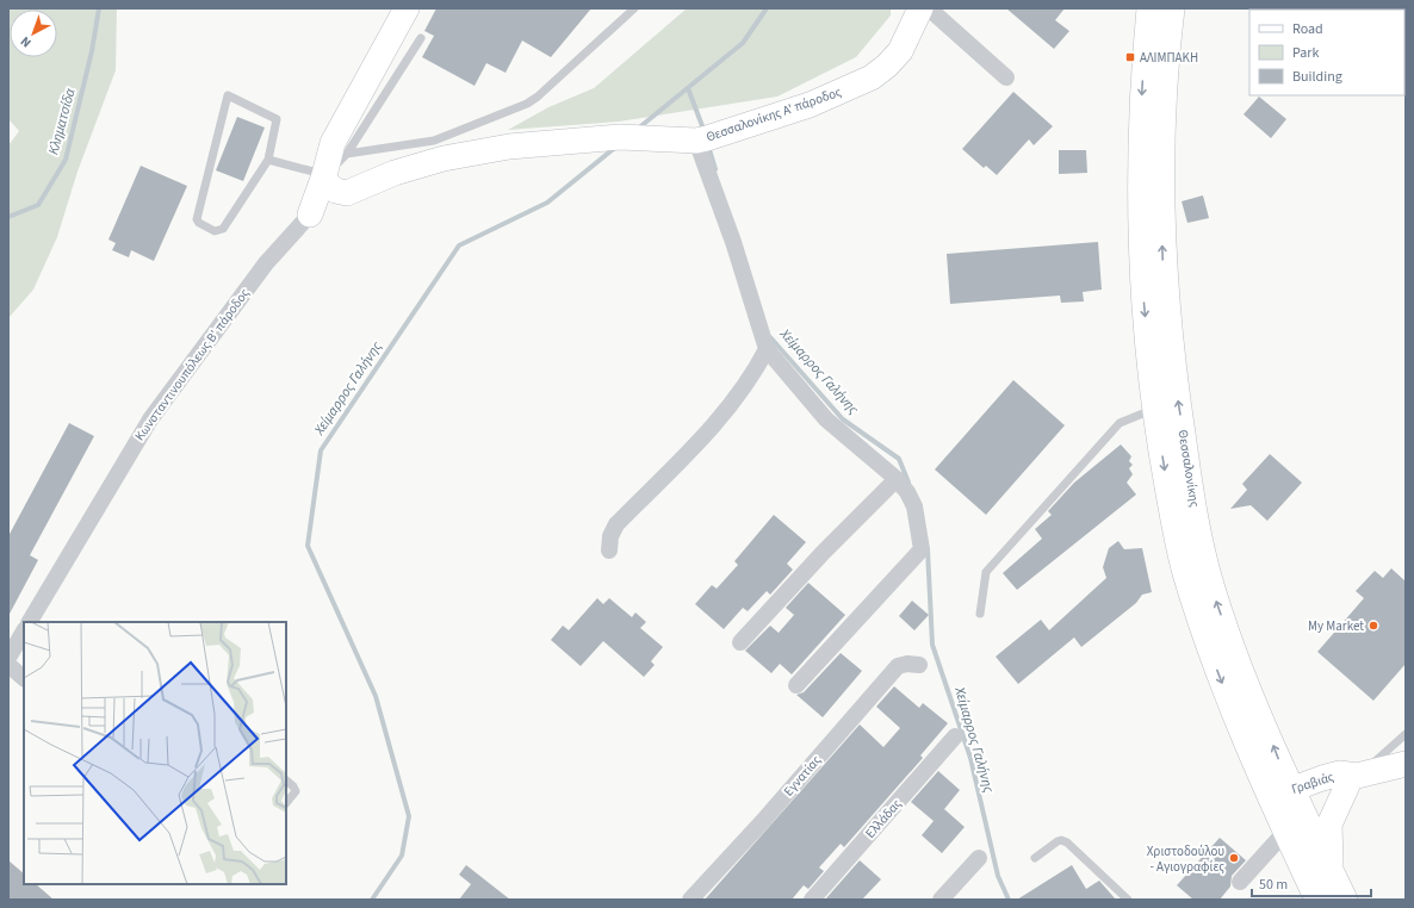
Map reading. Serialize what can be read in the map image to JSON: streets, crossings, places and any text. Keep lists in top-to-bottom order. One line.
{"streets":{"main road":["Θεσσαλονίκης Α' πάροδος","Θεσσαλονίκης","Γραβιάς"],"street":["Κωνσταντινουπόλεως Β' πάροδος","Εγνατίας","Ελλάδας"]},"crossings":[["Θεσσαλονίκης Α' πάροδος","Κωνσταντινουπόλεως Β' πάροδος"],["Θεσσαλονίκης","Γραβιάς"]],"water":["Κληματσίδα","Χείμαρρος Γαλήνης"],"places":{"transit":["ΑΛΙΜΠΑΚΗ"],"other":["My Market","Χριστοδούλου - Αγιογραφίες"]},"legend":["Road","Park","Building"],"scale_bar":"50 m","north":"bottom left"}
